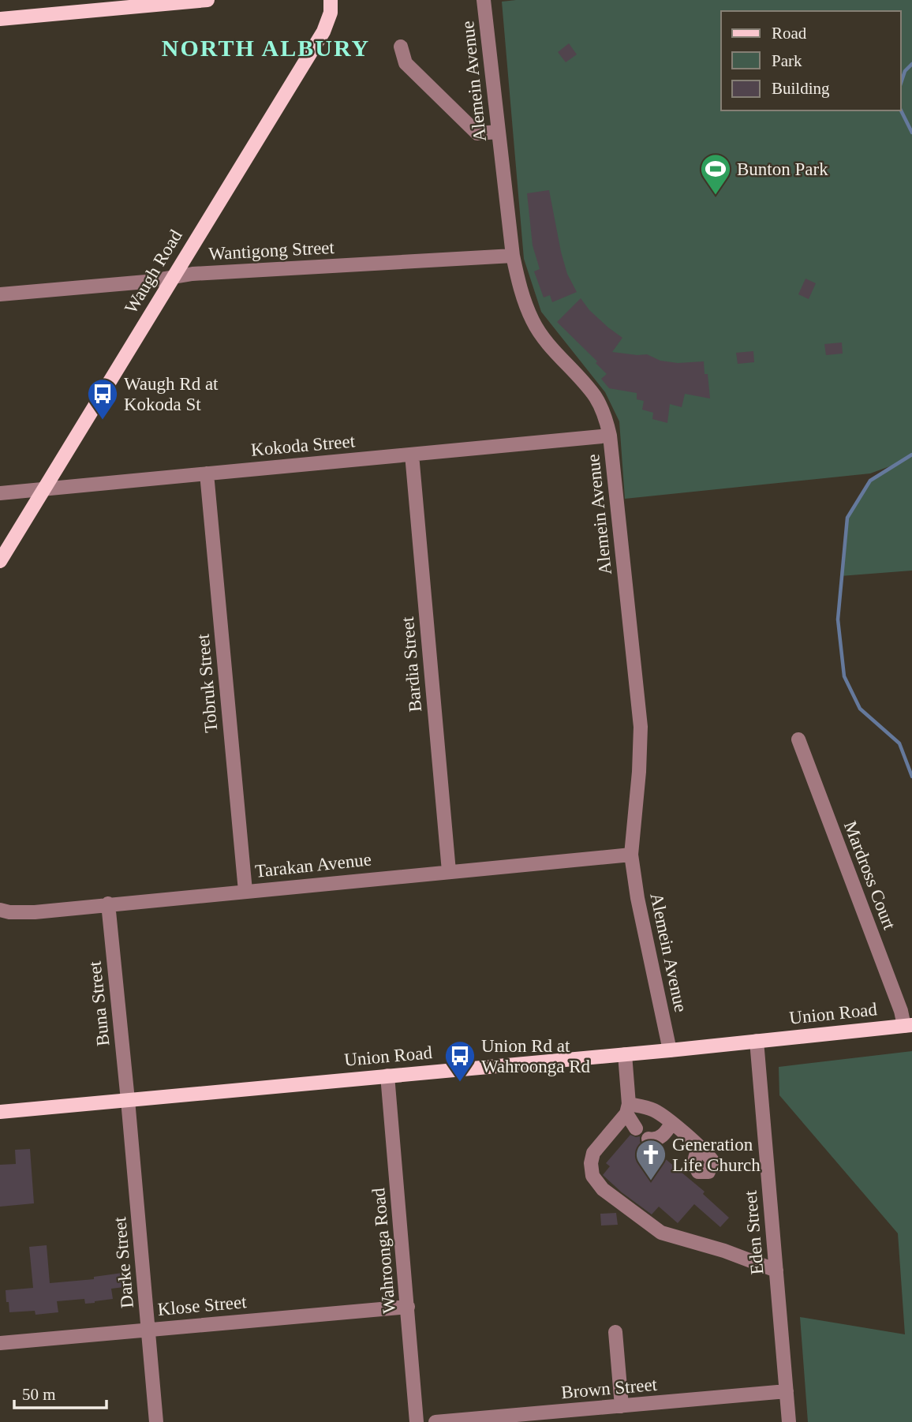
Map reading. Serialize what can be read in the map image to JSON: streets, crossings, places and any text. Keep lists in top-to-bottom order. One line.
{"streets":{"main road":["Waugh Road","Union Road"],"street":["Alemein Avenue","Wantigong Street","Kokoda Street","Bardia Street","Tobruk Street","Tarakan Avenue","Mardross Court","Buna Street","Eden Street","Wahroonga Road","Darke Street","Klose Street","Brown Street"]},"crossings":[["Alemein Avenue","Wantigong Street"],["Alemein Avenue","Kokoda Street"],["Alemein Avenue","Tarakan Avenue"],["Alemein Avenue","Union Road"],["Wantigong Street","Waugh Road"],["Waugh Road","Kokoda Street"],["Kokoda Street","Bardia Street"],["Kokoda Street","Tobruk Street"],["Bardia Street","Tarakan Avenue"],["Tobruk Street","Tarakan Avenue"],["Tarakan Avenue","Buna Street"],["Mardross Court","Union Road"],["Buna Street","Union Road"],["Buna Street","Darke Street"],["Union Road","Eden Street"],["Union Road","Wahroonga Road"],["Union Road","Darke Street"],["Eden Street","Brown Street"],["Wahroonga Road","Klose Street"],["Darke Street","Klose Street"]],"districts":["NORTH ALBURY"],"places":{"sports":["Bunton Park"],"bus stop":["Waugh Rd at Kokoda St","Union Rd at Wahroonga Rd"],"church":["Generation Life Church"]},"legend":["Road","Park","Building"],"scale_bar":"50 m"}
